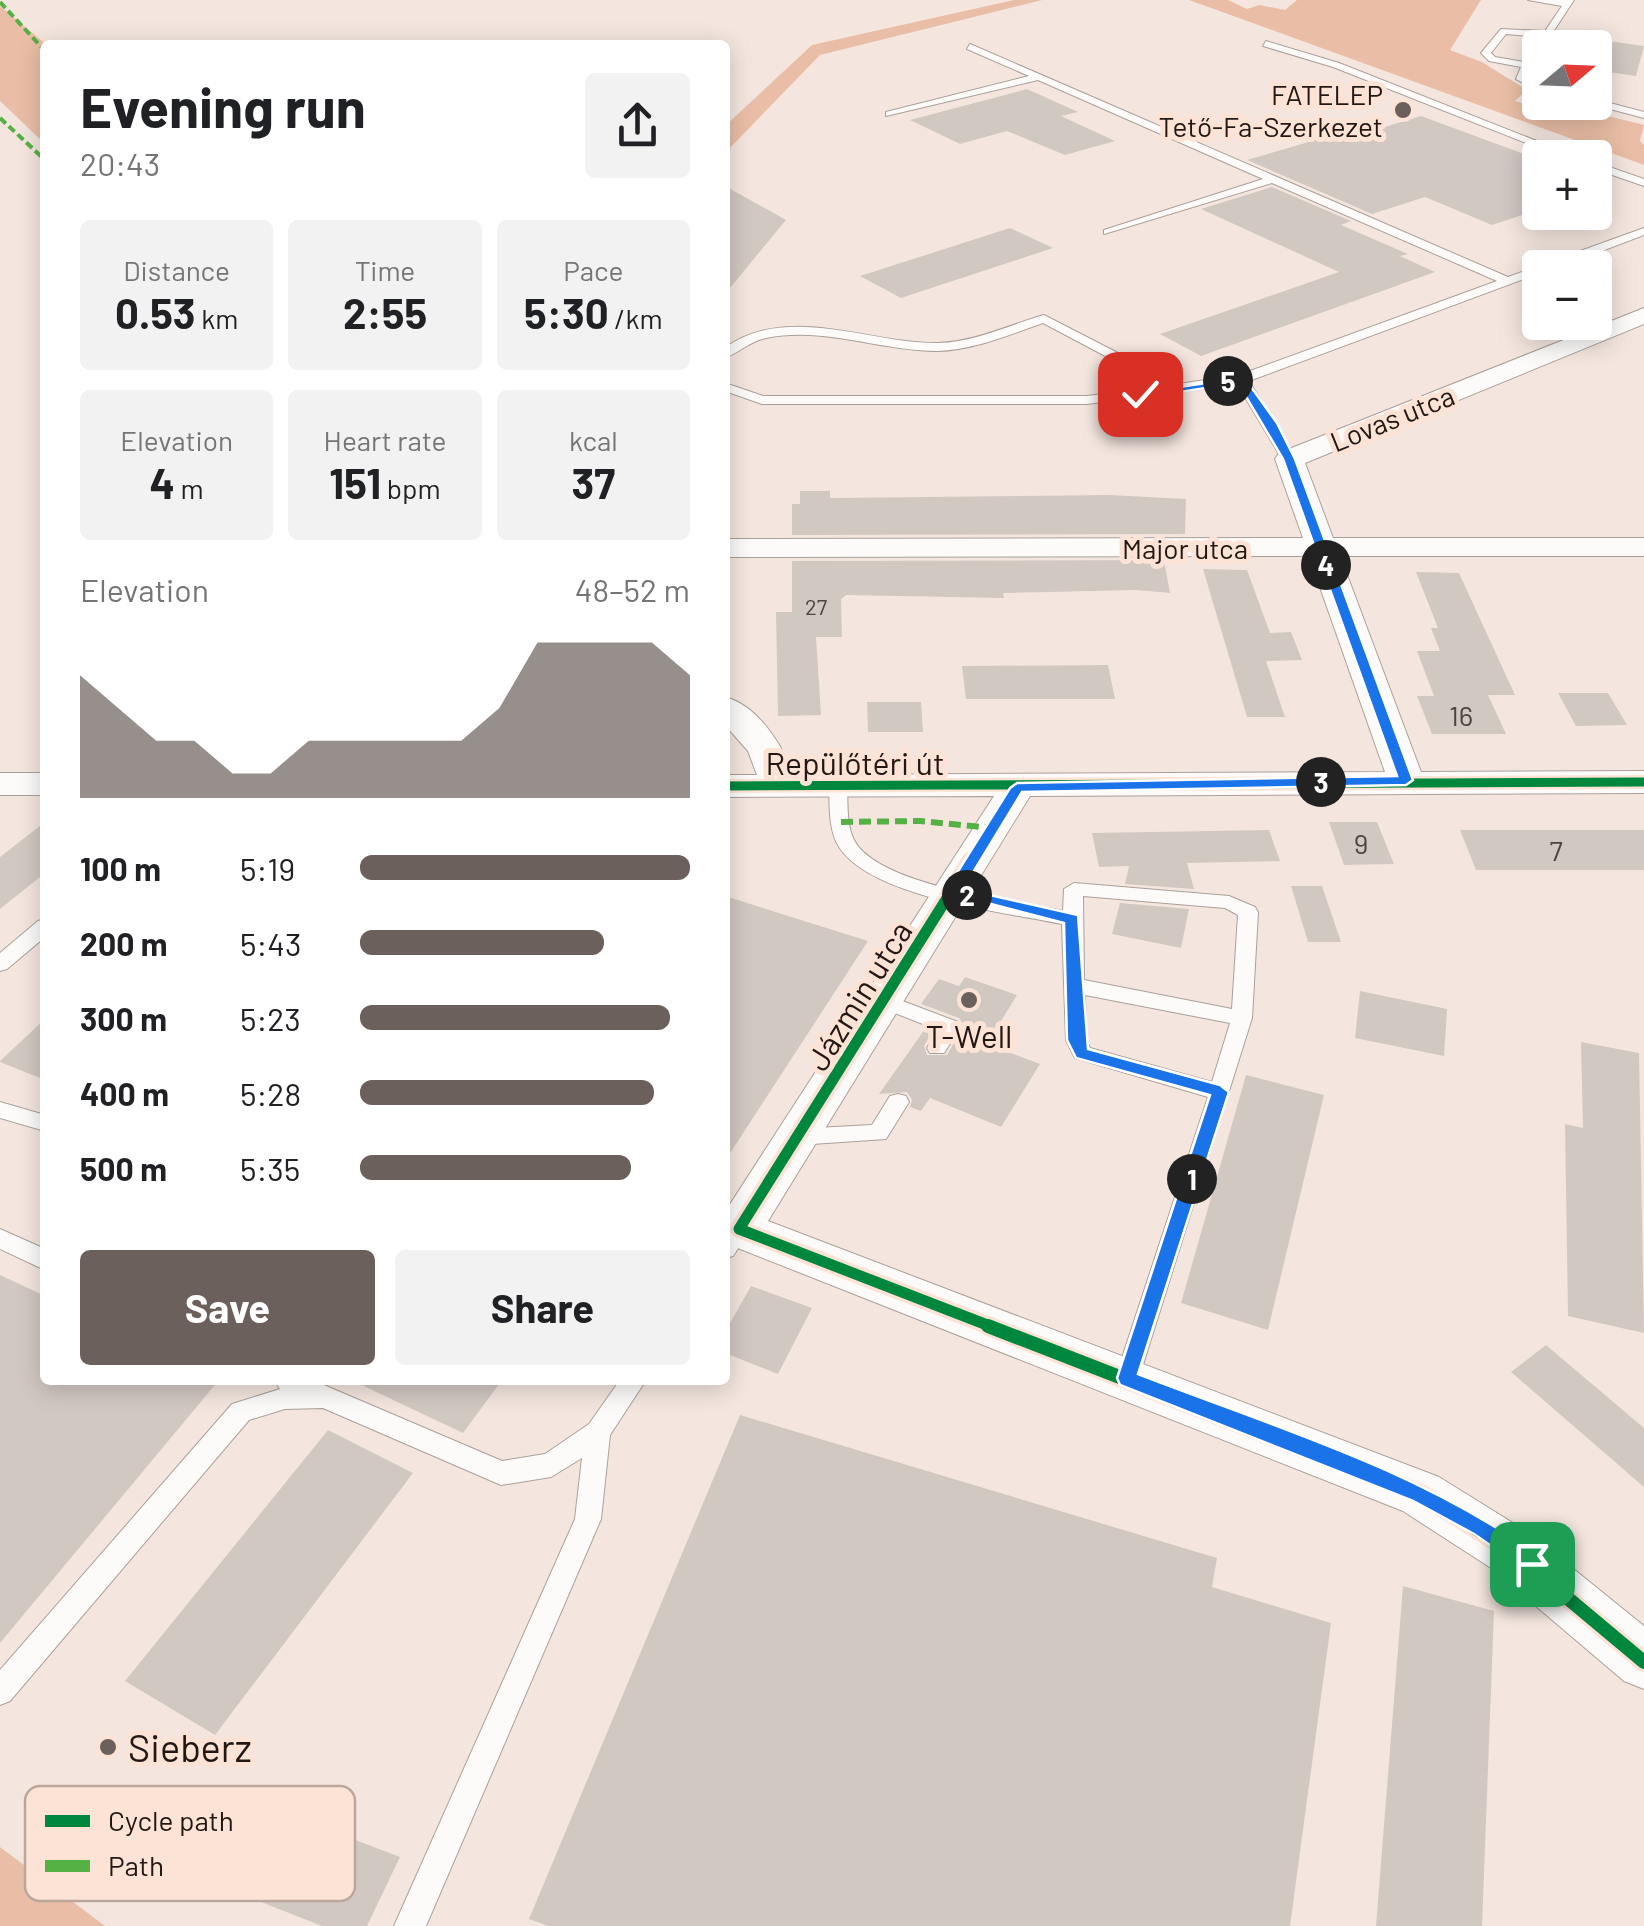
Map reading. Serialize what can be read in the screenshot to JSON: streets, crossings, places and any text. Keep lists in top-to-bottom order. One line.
{"streets":{"street":["Lovas utca","Major utca","Repülőtéri út","Jázmin utca"]},"crossings":[["Lovas utca","Major utca"],["Lovas utca","Repülőtéri út"],["Repülőtéri út","Jázmin utca"]],"places":["FATELEP Tető-Fa-Szerkezet","T-Well","Sieberz"],"house_numbers":["27","16","9","7"],"legend":["Cycle path","Path"],"north":"right","page":{"map_buttons":["+","−"],"heading":["Evening run","20:43"],"stats":[["Distance","0.53 km"],["Time","2:55"],["Pace","5:30 /km"],["Elevation","4 m"],["Heart rate","151 bpm"],["kcal","37"]],"pins":["5","4","3","2","1"],"chart":["Elevation","48–52 m"],"list":[{"name":"100 m","note":"5:19"},{"name":"200 m","note":"5:43"},{"name":"300 m","note":"5:23"},{"name":"400 m","note":"5:28"},{"name":"500 m","note":"5:35"}],"buttons":["Save","Share"]}}
